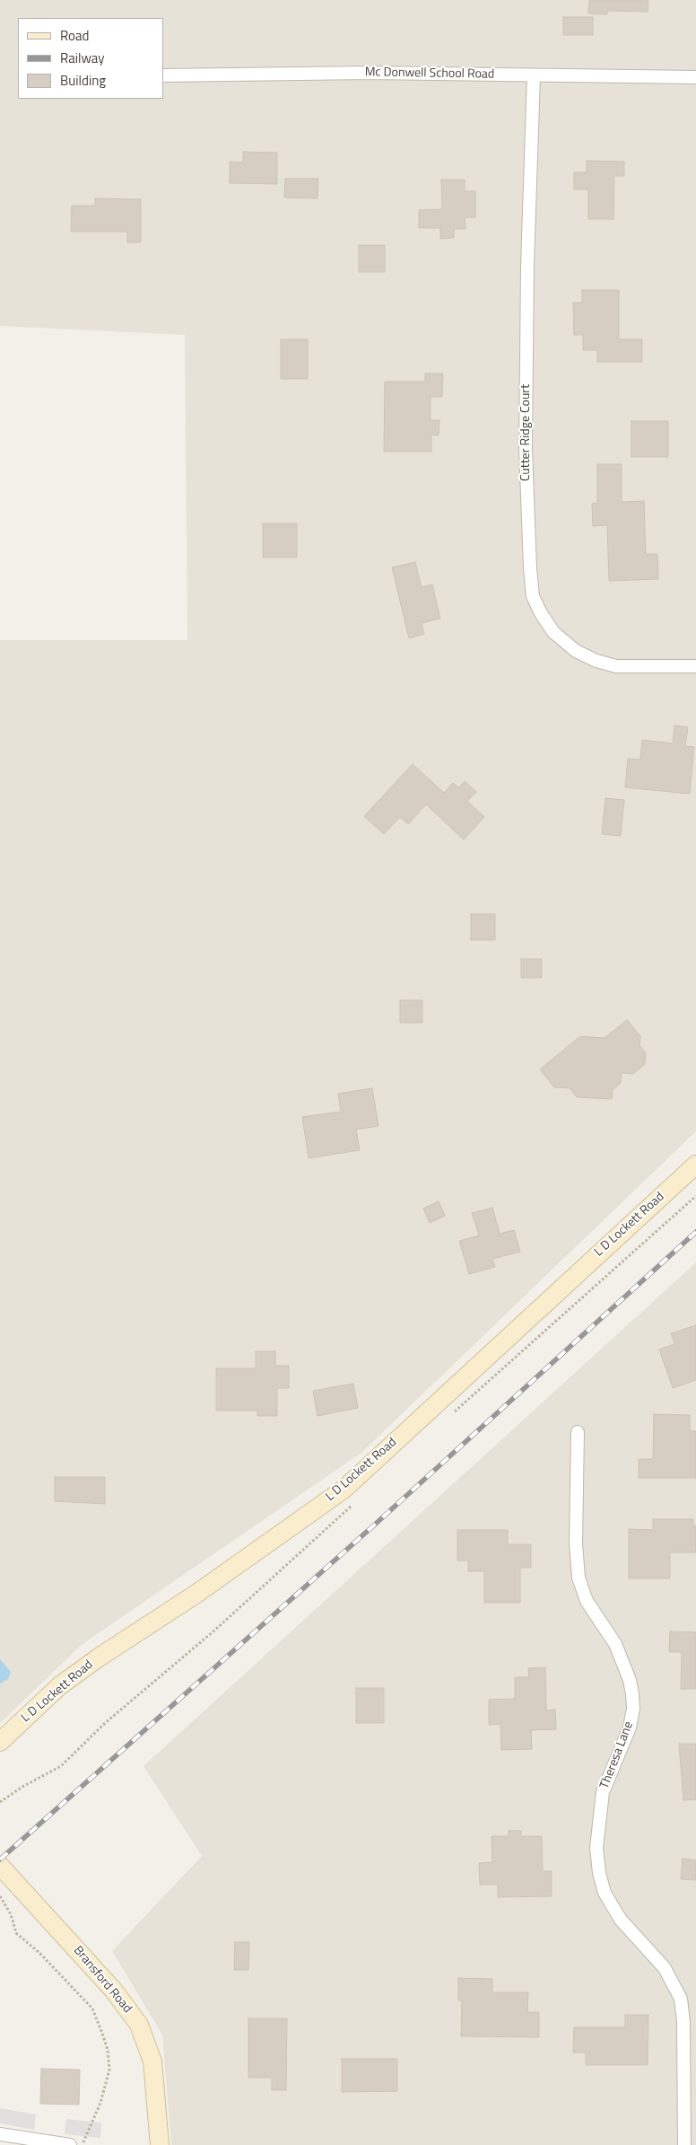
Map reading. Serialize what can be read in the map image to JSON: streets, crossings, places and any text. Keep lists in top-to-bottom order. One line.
{"streets":{"main road":["L D Lockett Road","Bransford Road"],"street":["Mc Donwell School Road","Cutter Ridge Court","Theresa Lane"]},"crossings":[["Mc Donwell School Road","Cutter Ridge Court"]],"legend":["Road","Railway","Building"]}
